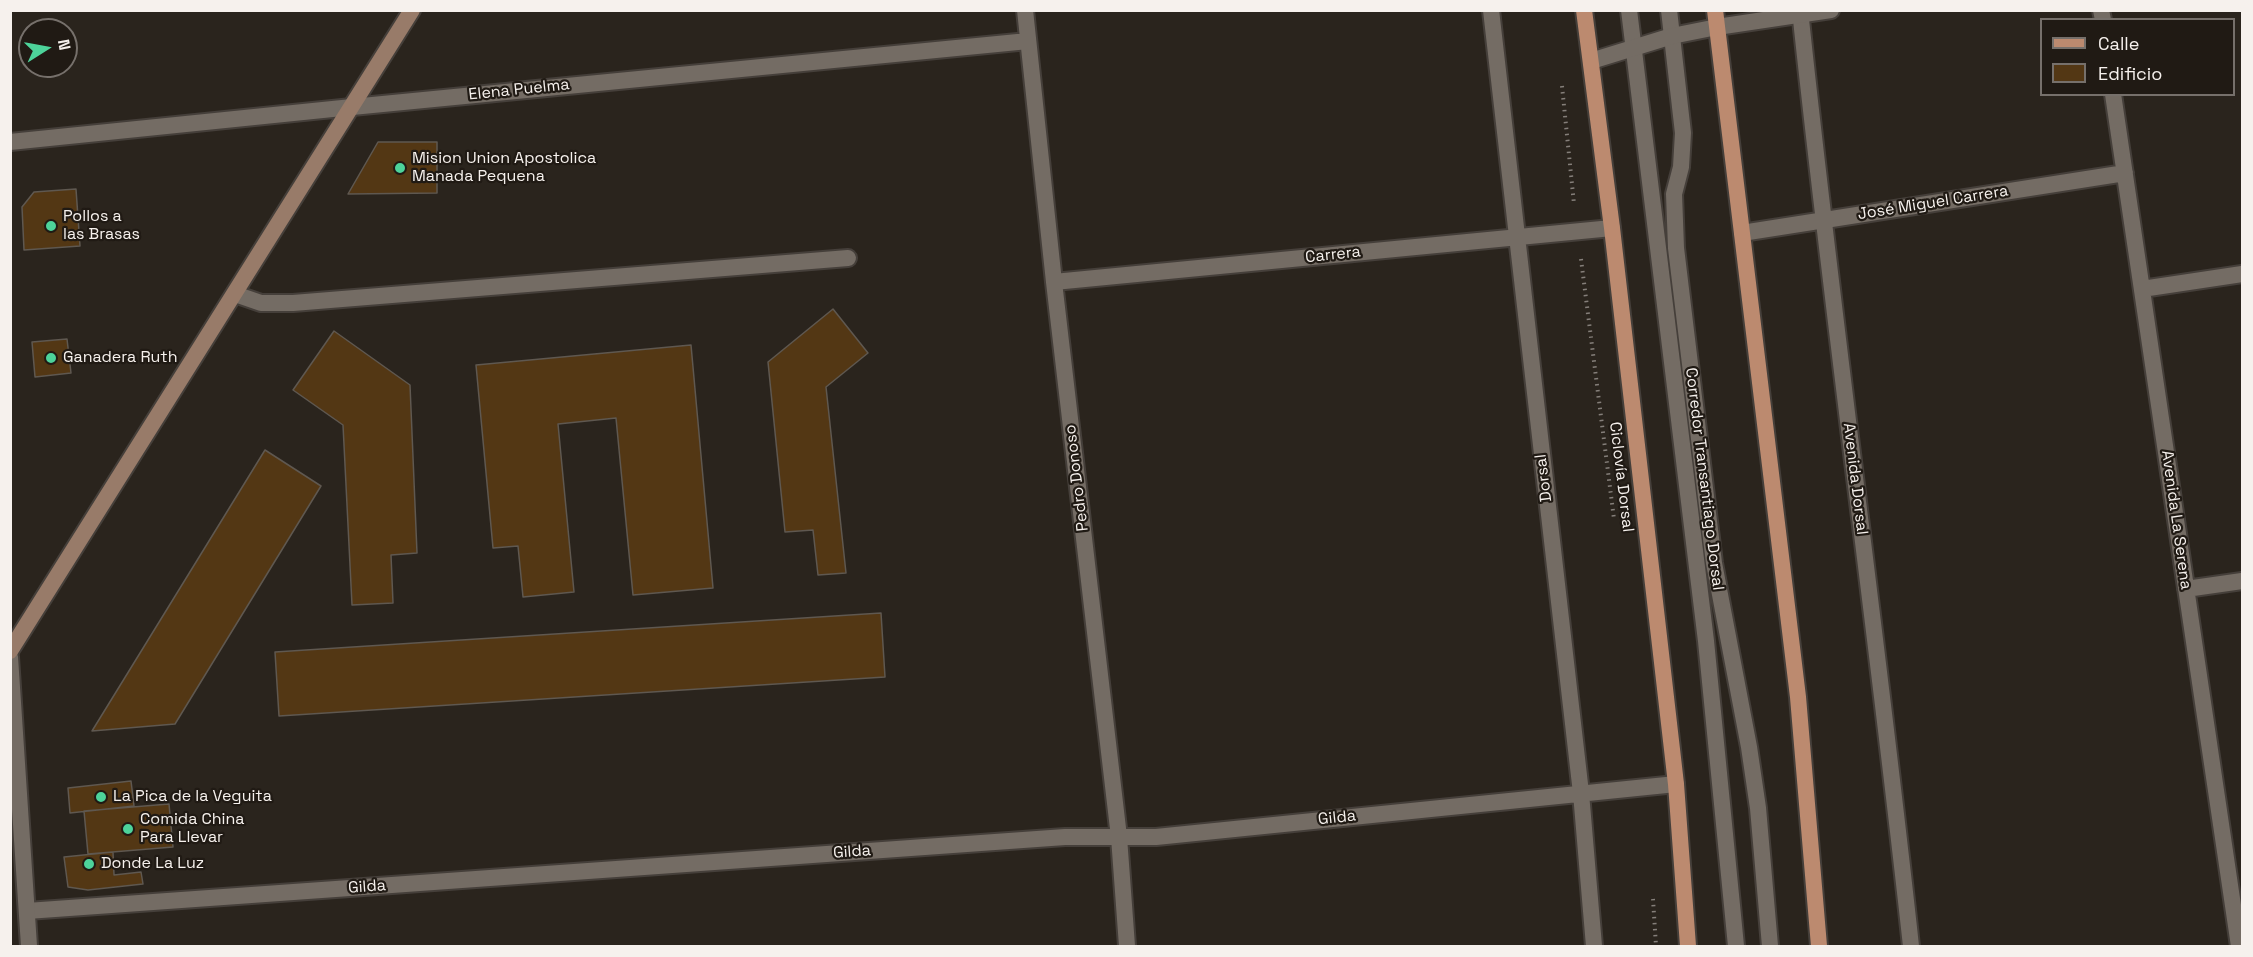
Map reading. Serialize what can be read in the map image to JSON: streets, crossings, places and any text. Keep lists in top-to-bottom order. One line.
{"streets":{"street":["Elena Puelma","José Miguel Carrera","Carrera","Pedro Donoso","Dorsal","Corredor Transantiago Dorsal","Avenida Dorsal","Avenida La Serena","Gilda"],"path":["Ciclovía Dorsal"]},"crossings":[["Elena Puelma","Pedro Donoso"],["José Miguel Carrera","Avenida Dorsal"],["José Miguel Carrera","Avenida La Serena"],["Carrera","Ciclovía Dorsal"],["Carrera","Pedro Donoso"],["Carrera","Dorsal"],["Pedro Donoso","Gilda"],["Dorsal","Gilda"]],"places":["Mision Union Apostolica Manada Pequena","Pollos a las Brasas","Ganadera Ruth","La Pica de la Veguita","Comida China Para Llevar","Donde La Luz"],"legend":["Calle","Edificio"],"north":"right"}
